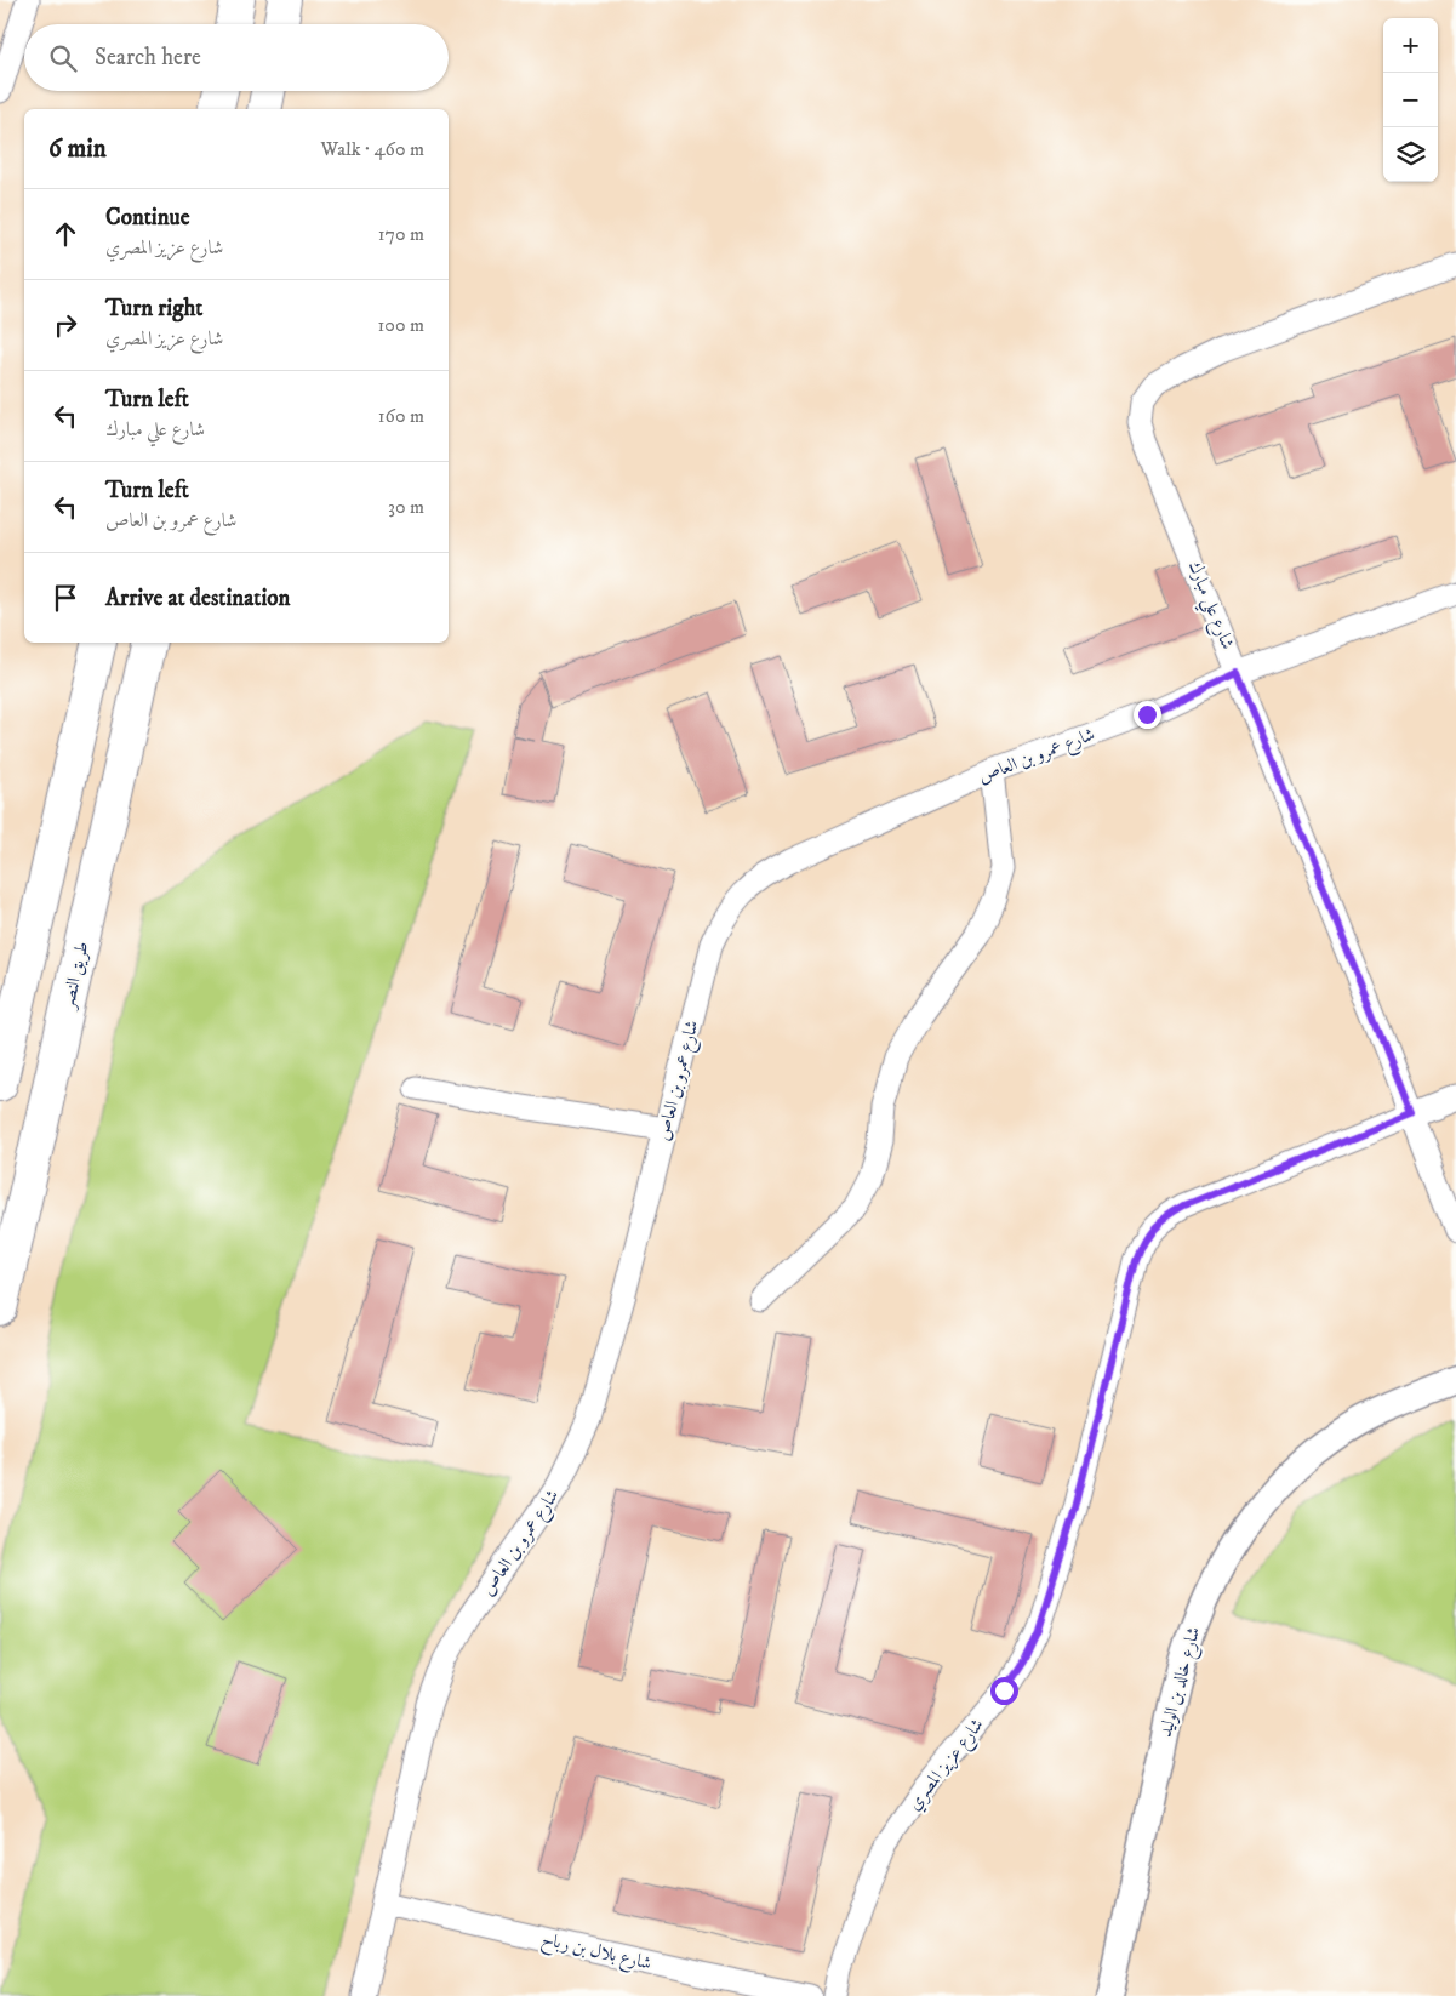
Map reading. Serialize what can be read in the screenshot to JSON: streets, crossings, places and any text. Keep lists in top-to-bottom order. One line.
{"streets":{"highway":["طريق النصر"],"street":["شارع علي مبارك","شارع عمرو بن العاص","شارع خالد بن الوليد","شارع عزيز المصري","شارع بلال بن رباح"]},"crossings":[["شارع علي مبارك","شارع عمرو بن العاص"],["شارع علي مبارك","شارع عزيز المصري"],["شارع عمرو بن العاص","شارع بلال بن رباح"]],"page":{"map_buttons":["+","−"],"search":"Search here","heading":["6 min","Walk · 460 m"],"list":[["Continue","شارع عزيز المصري","170 m"],["Turn right","شارع عزيز المصري","100 m"],["Turn left","شارع علي مبارك","160 m"],["Turn left","شارع عمرو بن العاص","30 m"],"Arrive at destination"]}}
